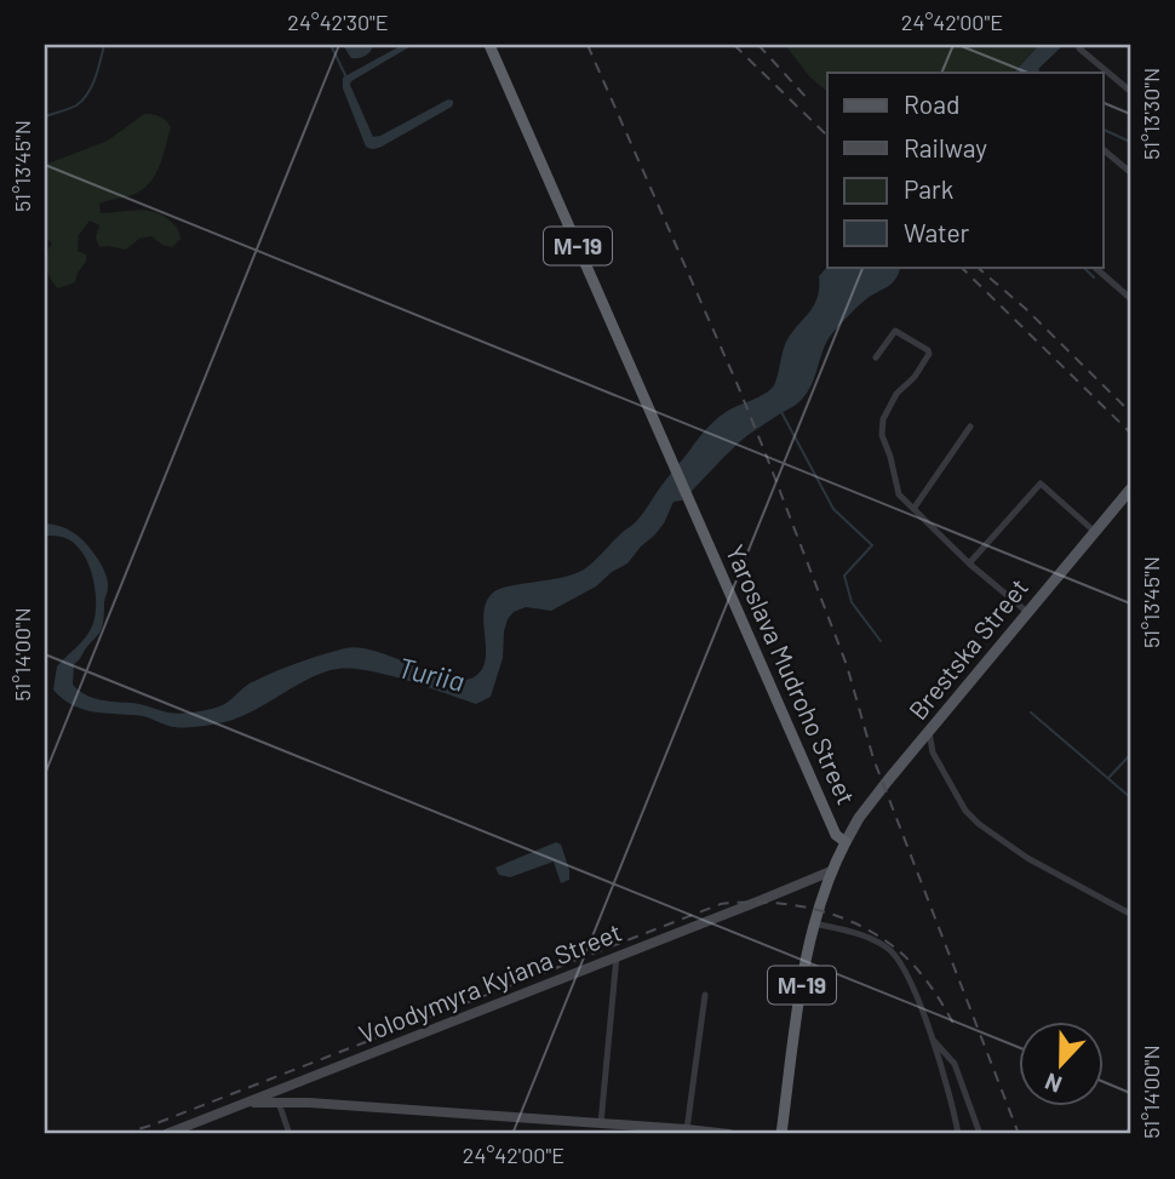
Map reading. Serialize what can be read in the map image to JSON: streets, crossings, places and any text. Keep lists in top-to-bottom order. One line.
{"streets":{"highway":["М-19","Yaroslava Mudroho Street"],"main road":["Brestska Street","Volodymyra Kyiana Street"]},"crossings":[["М-19","Brestska Street"],["М-19","Yaroslava Mudroho Street"],["М-19","Volodymyra Kyiana Street"],["Brestska Street","Yaroslava Mudroho Street"]],"water":["Turiia"],"legend":["Road","Railway","Park","Water"],"north":"bottom","coordinates":["24°42'30\"E","24°42'00\"E","51°13'30\"N","51°13'45\"N","51°14'00\"N"]}
